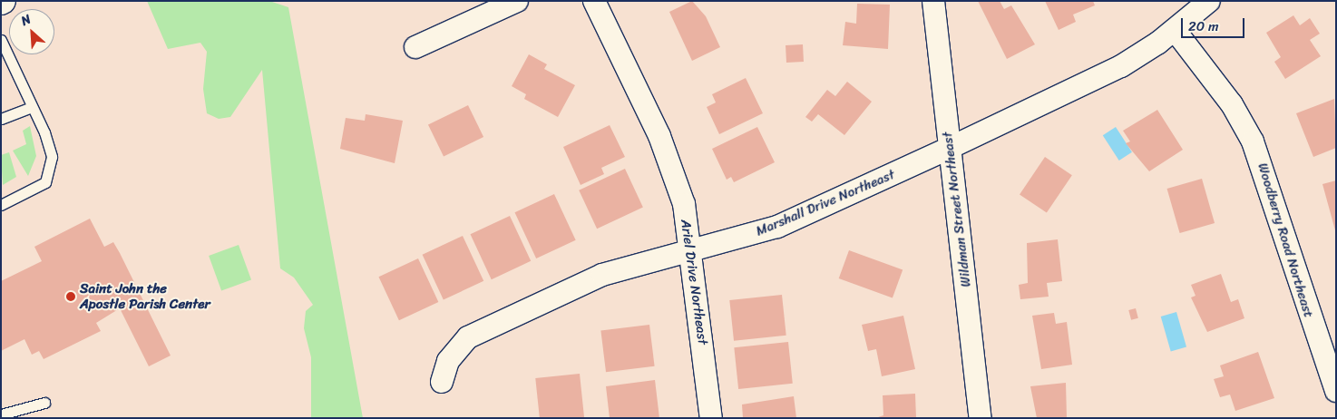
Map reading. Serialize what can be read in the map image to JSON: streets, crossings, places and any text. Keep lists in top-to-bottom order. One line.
{"streets":{"street":["Marshall Drive Northeast","Wildman Street Northeast","Woodberry Road Northeast","Ariel Drive Northeast"]},"crossings":[["Marshall Drive Northeast","Wildman Street Northeast"],["Marshall Drive Northeast","Woodberry Road Northeast"],["Marshall Drive Northeast","Ariel Drive Northeast"]],"places":["Saint John the Apostle Parish Center"],"scale_bar":"20 m","north":"top left"}
